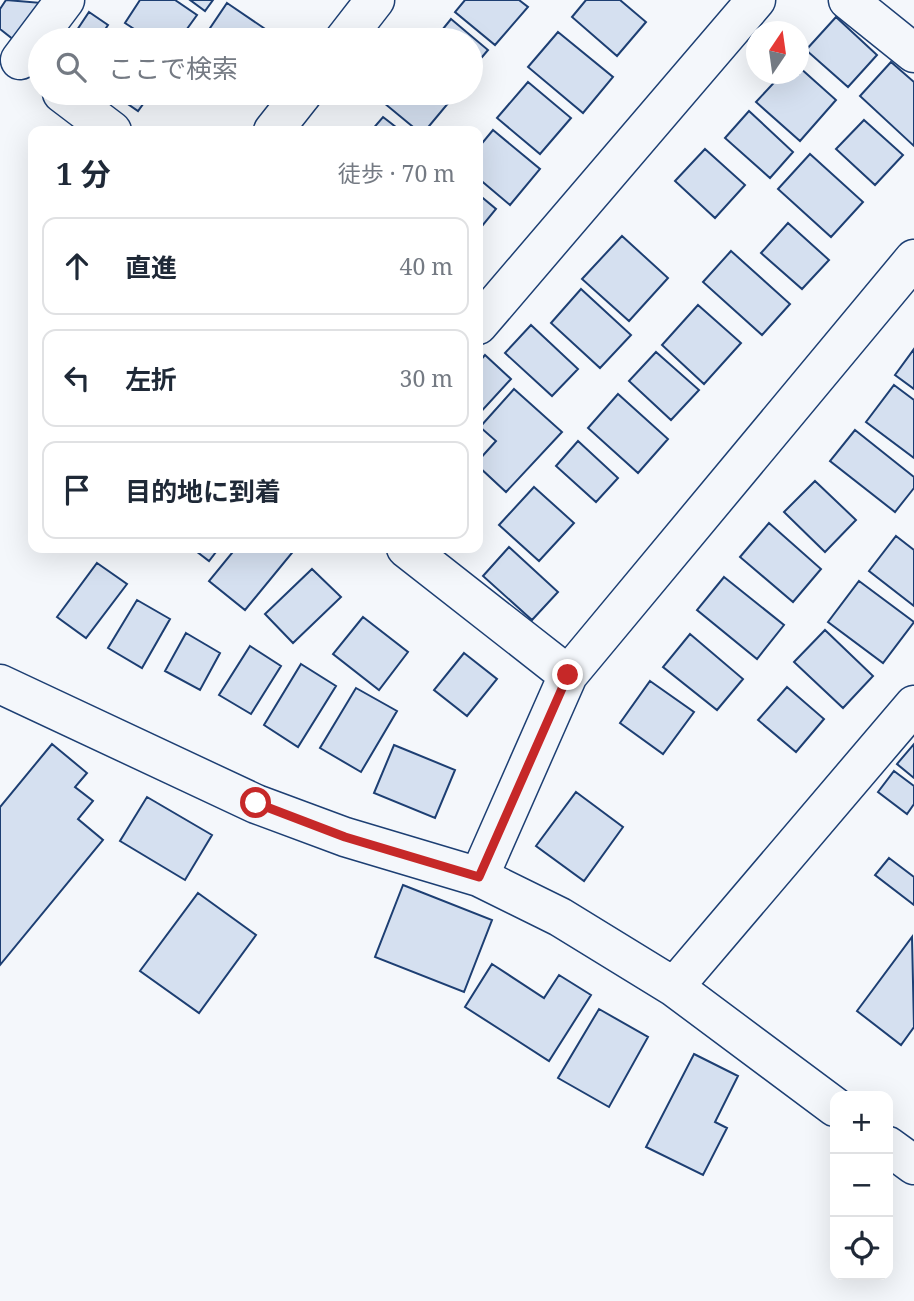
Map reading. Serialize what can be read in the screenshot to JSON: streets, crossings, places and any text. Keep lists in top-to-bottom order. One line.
{"north":"top","page":{"search":"ここで検索","heading":["1 分","徒歩 · 70 m"],"list":[["直進","40 m"],["左折","30 m"],"目的地に到着"],"map_buttons":["+","−"]}}
